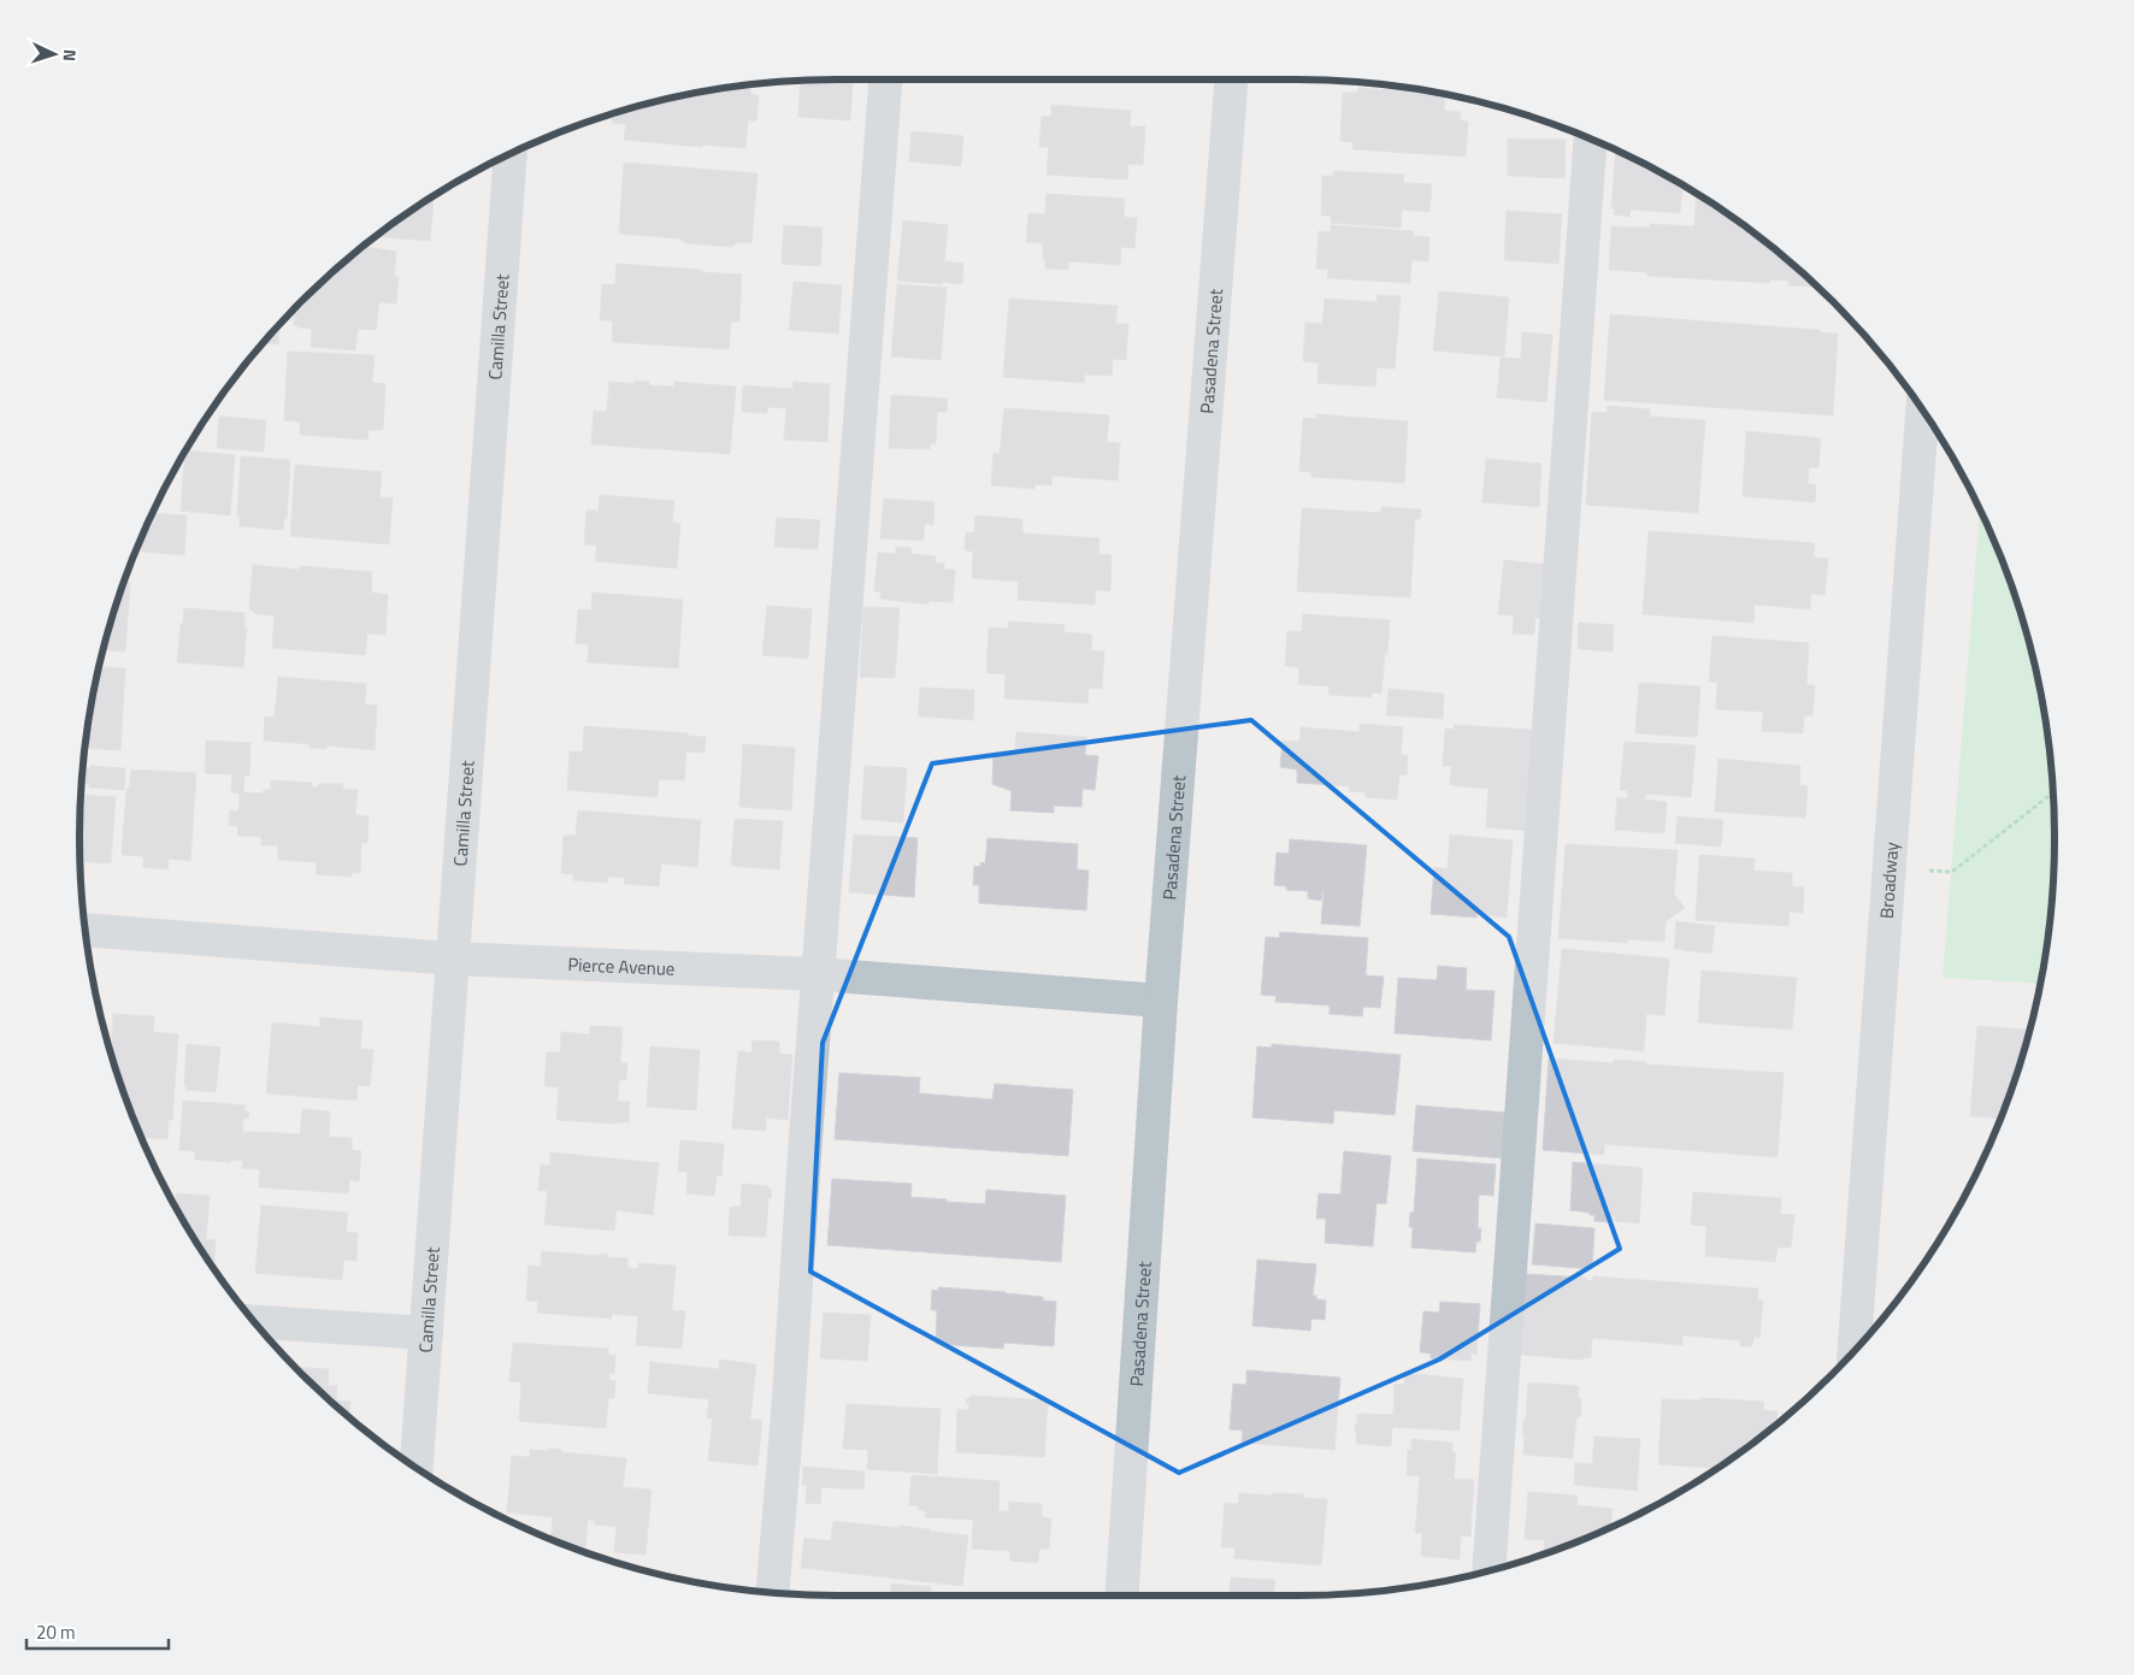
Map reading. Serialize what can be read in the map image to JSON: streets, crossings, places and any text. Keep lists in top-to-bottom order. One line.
{"streets":{"street":["Camilla Street","Pasadena Street","Broadway","Pierce Avenue"]},"crossings":[["Camilla Street","Pierce Avenue"],["Pasadena Street","Pierce Avenue"]],"scale_bar":"20 m","north":"right"}
